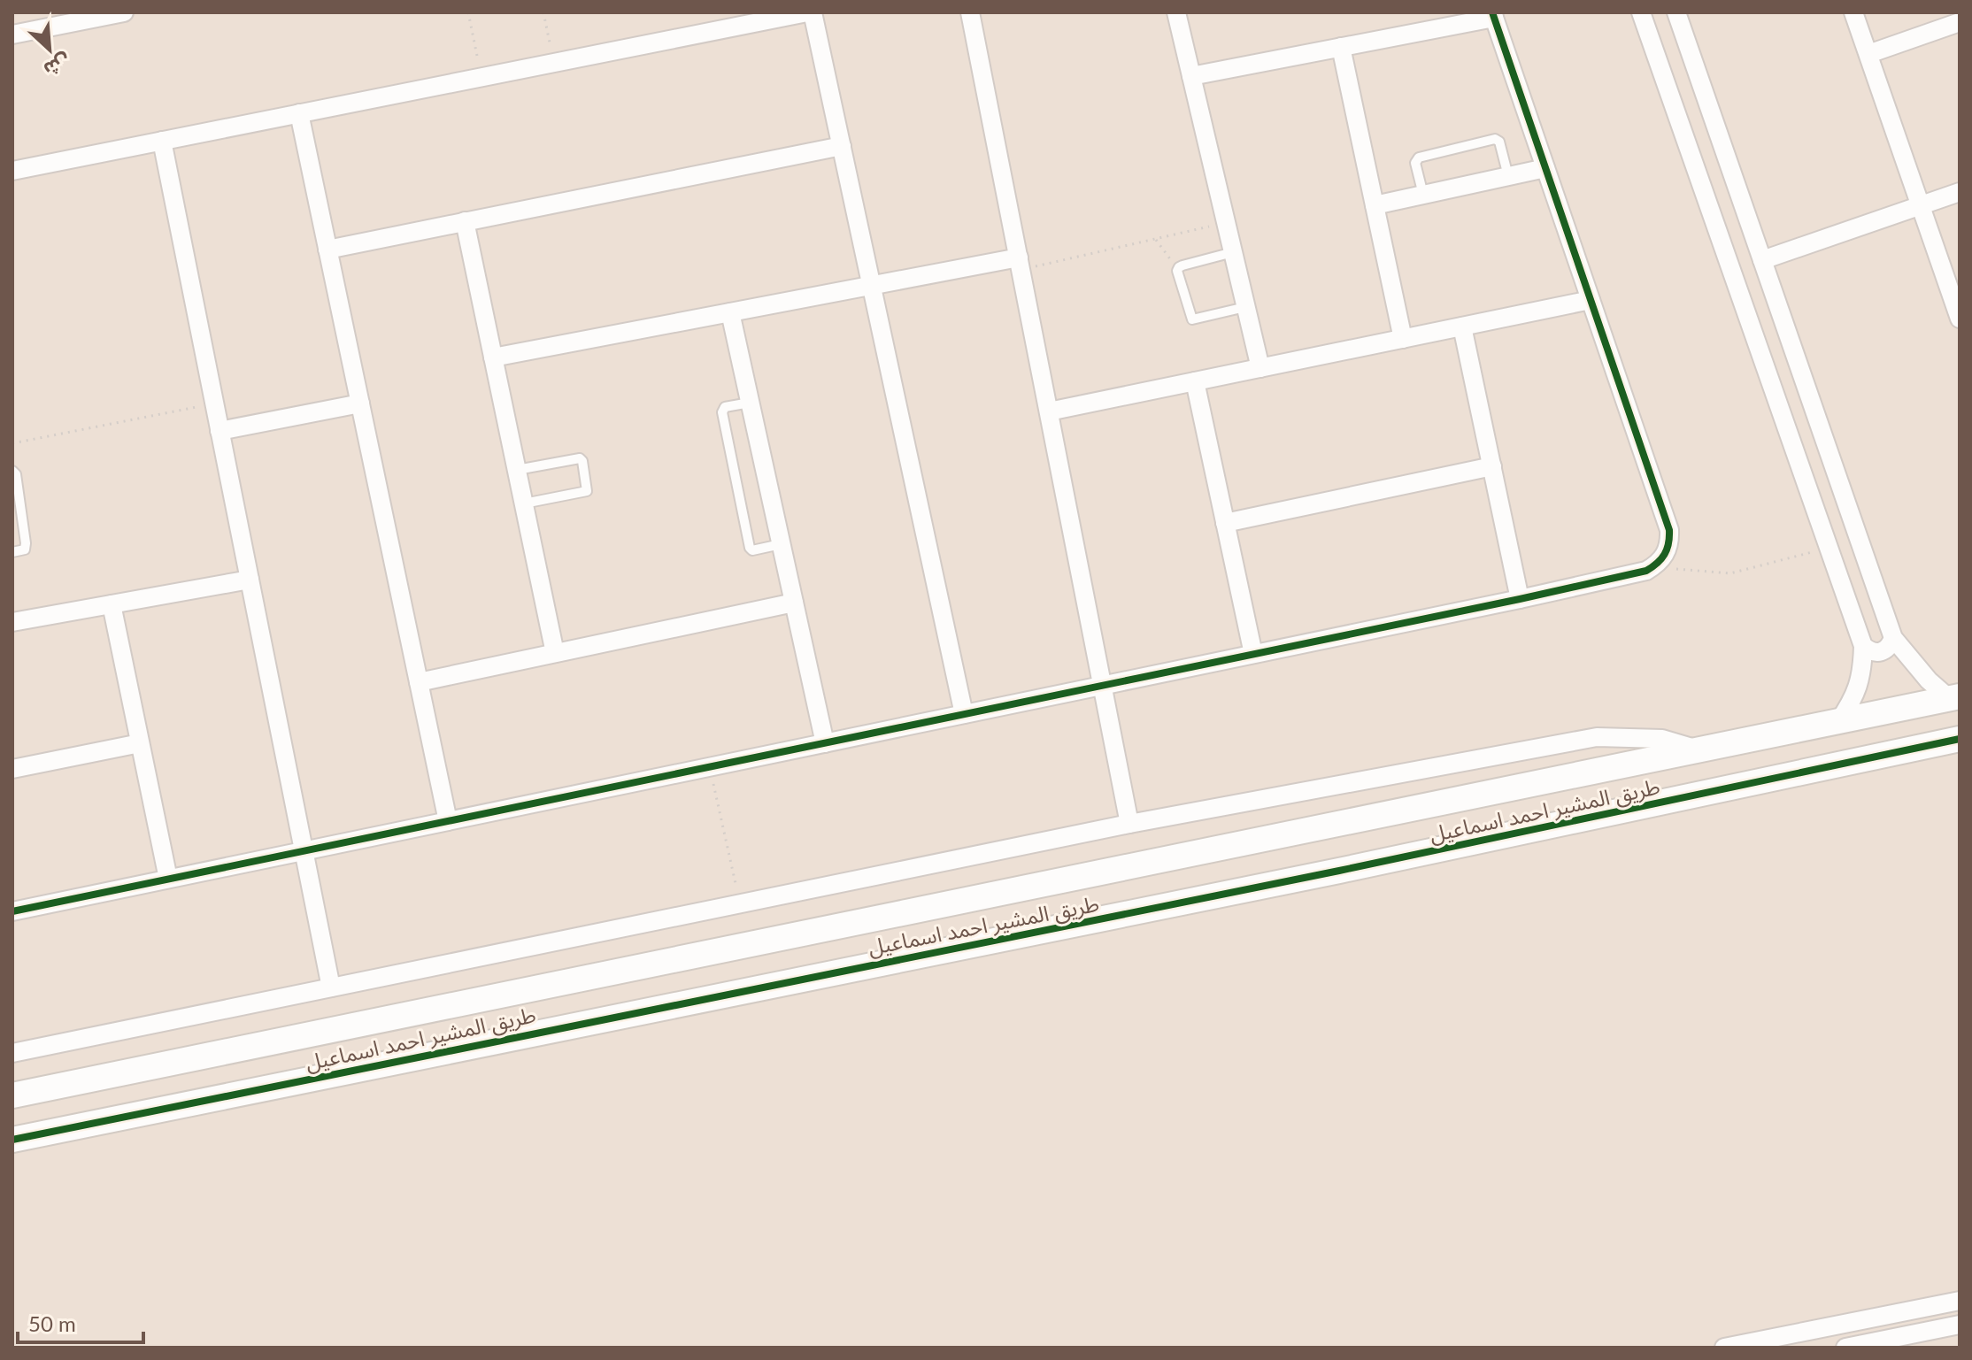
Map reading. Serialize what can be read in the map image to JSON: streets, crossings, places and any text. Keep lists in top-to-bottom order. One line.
{"streets":{"street":["طريق المشير احمد اسماعيل"]},"scale_bar":"50 m","north":"bottom right"}
